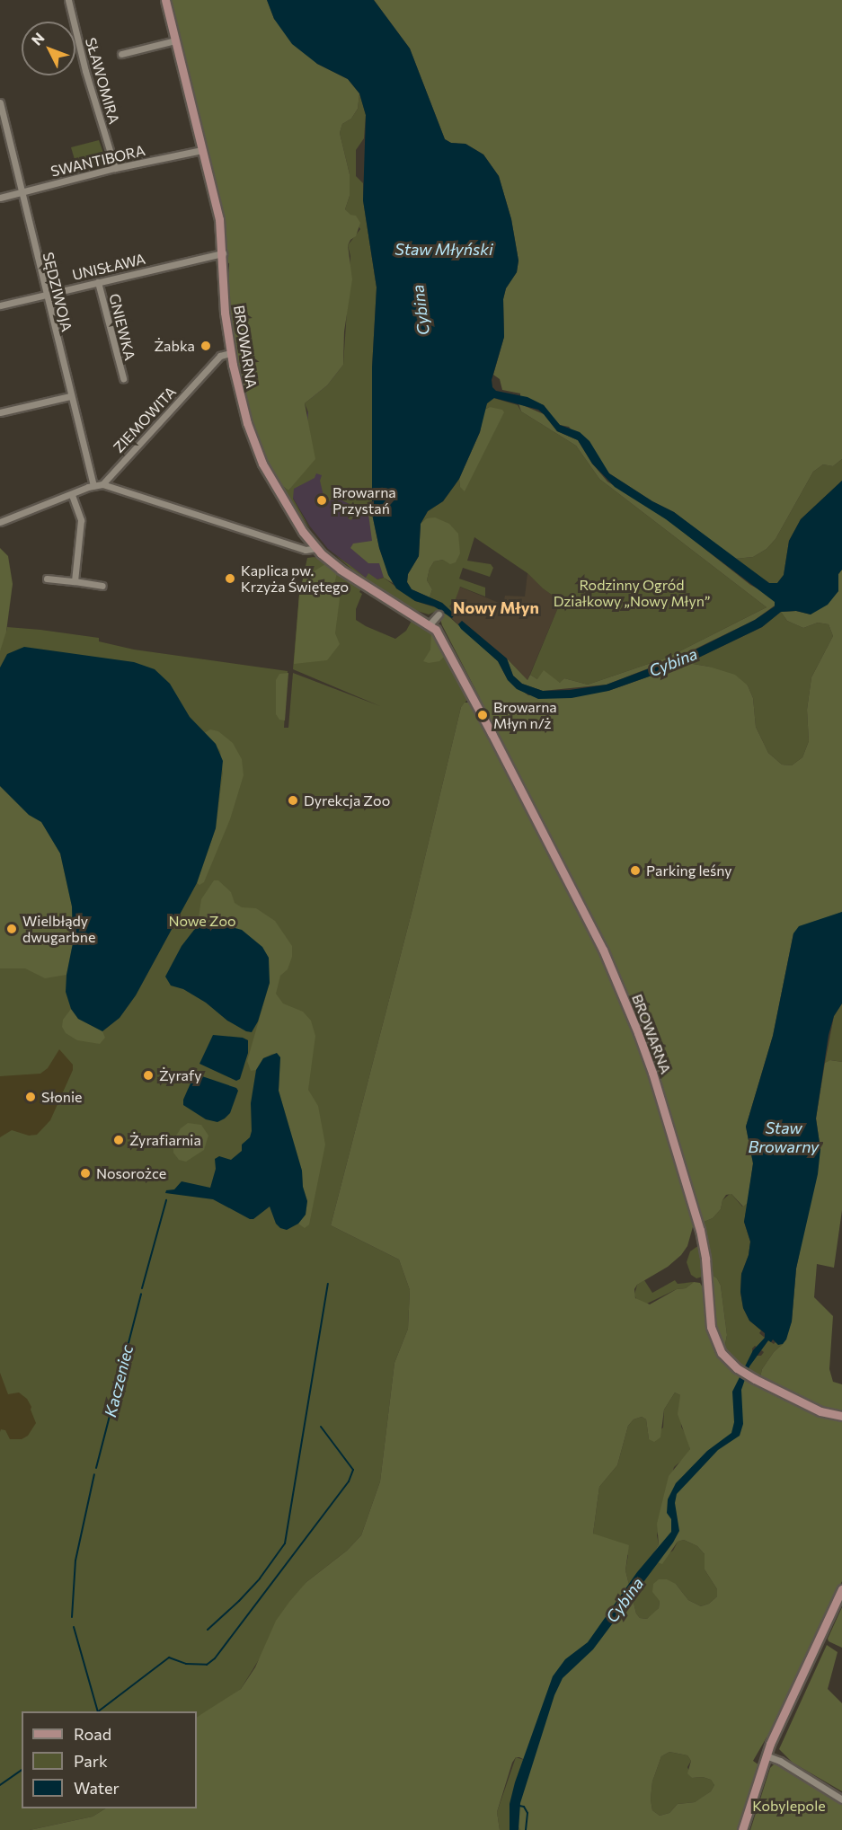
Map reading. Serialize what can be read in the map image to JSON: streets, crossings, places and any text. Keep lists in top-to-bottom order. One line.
{"streets":{"street":["SŁAWOMIRA","SWANTIBORA","UNISŁAWA","SĘDZIWOJA","GNIEWKA","BROWARNA","ZIEMOWITA"]},"crossings":[["SŁAWOMIRA","SWANTIBORA"],["SWANTIBORA","SĘDZIWOJA"],["SWANTIBORA","BROWARNA"],["UNISŁAWA","SĘDZIWOJA"],["UNISŁAWA","GNIEWKA"],["UNISŁAWA","BROWARNA"],["BROWARNA","ZIEMOWITA"]],"districts":["Nowy Młyn"],"water":["Staw Młyński","Cybina","Staw Browarny","Kaczeniec"],"parks":["Rodzinny Ogród Działkowy „Nowy Młyn”","Nowe Zoo","Kobylepole"],"places":["Żabka","Browarna Przystań","Kaplica pw. Krzyża Świętego","Browarna Młyn n/ż","Dyrekcja Zoo","Parking leśny","Wielbłądy dwugarbne","Żyrafy","Słonie","Żyrafiarnia","Nosorożce"],"legend":["Road","Park","Water"],"north":"top left"}
